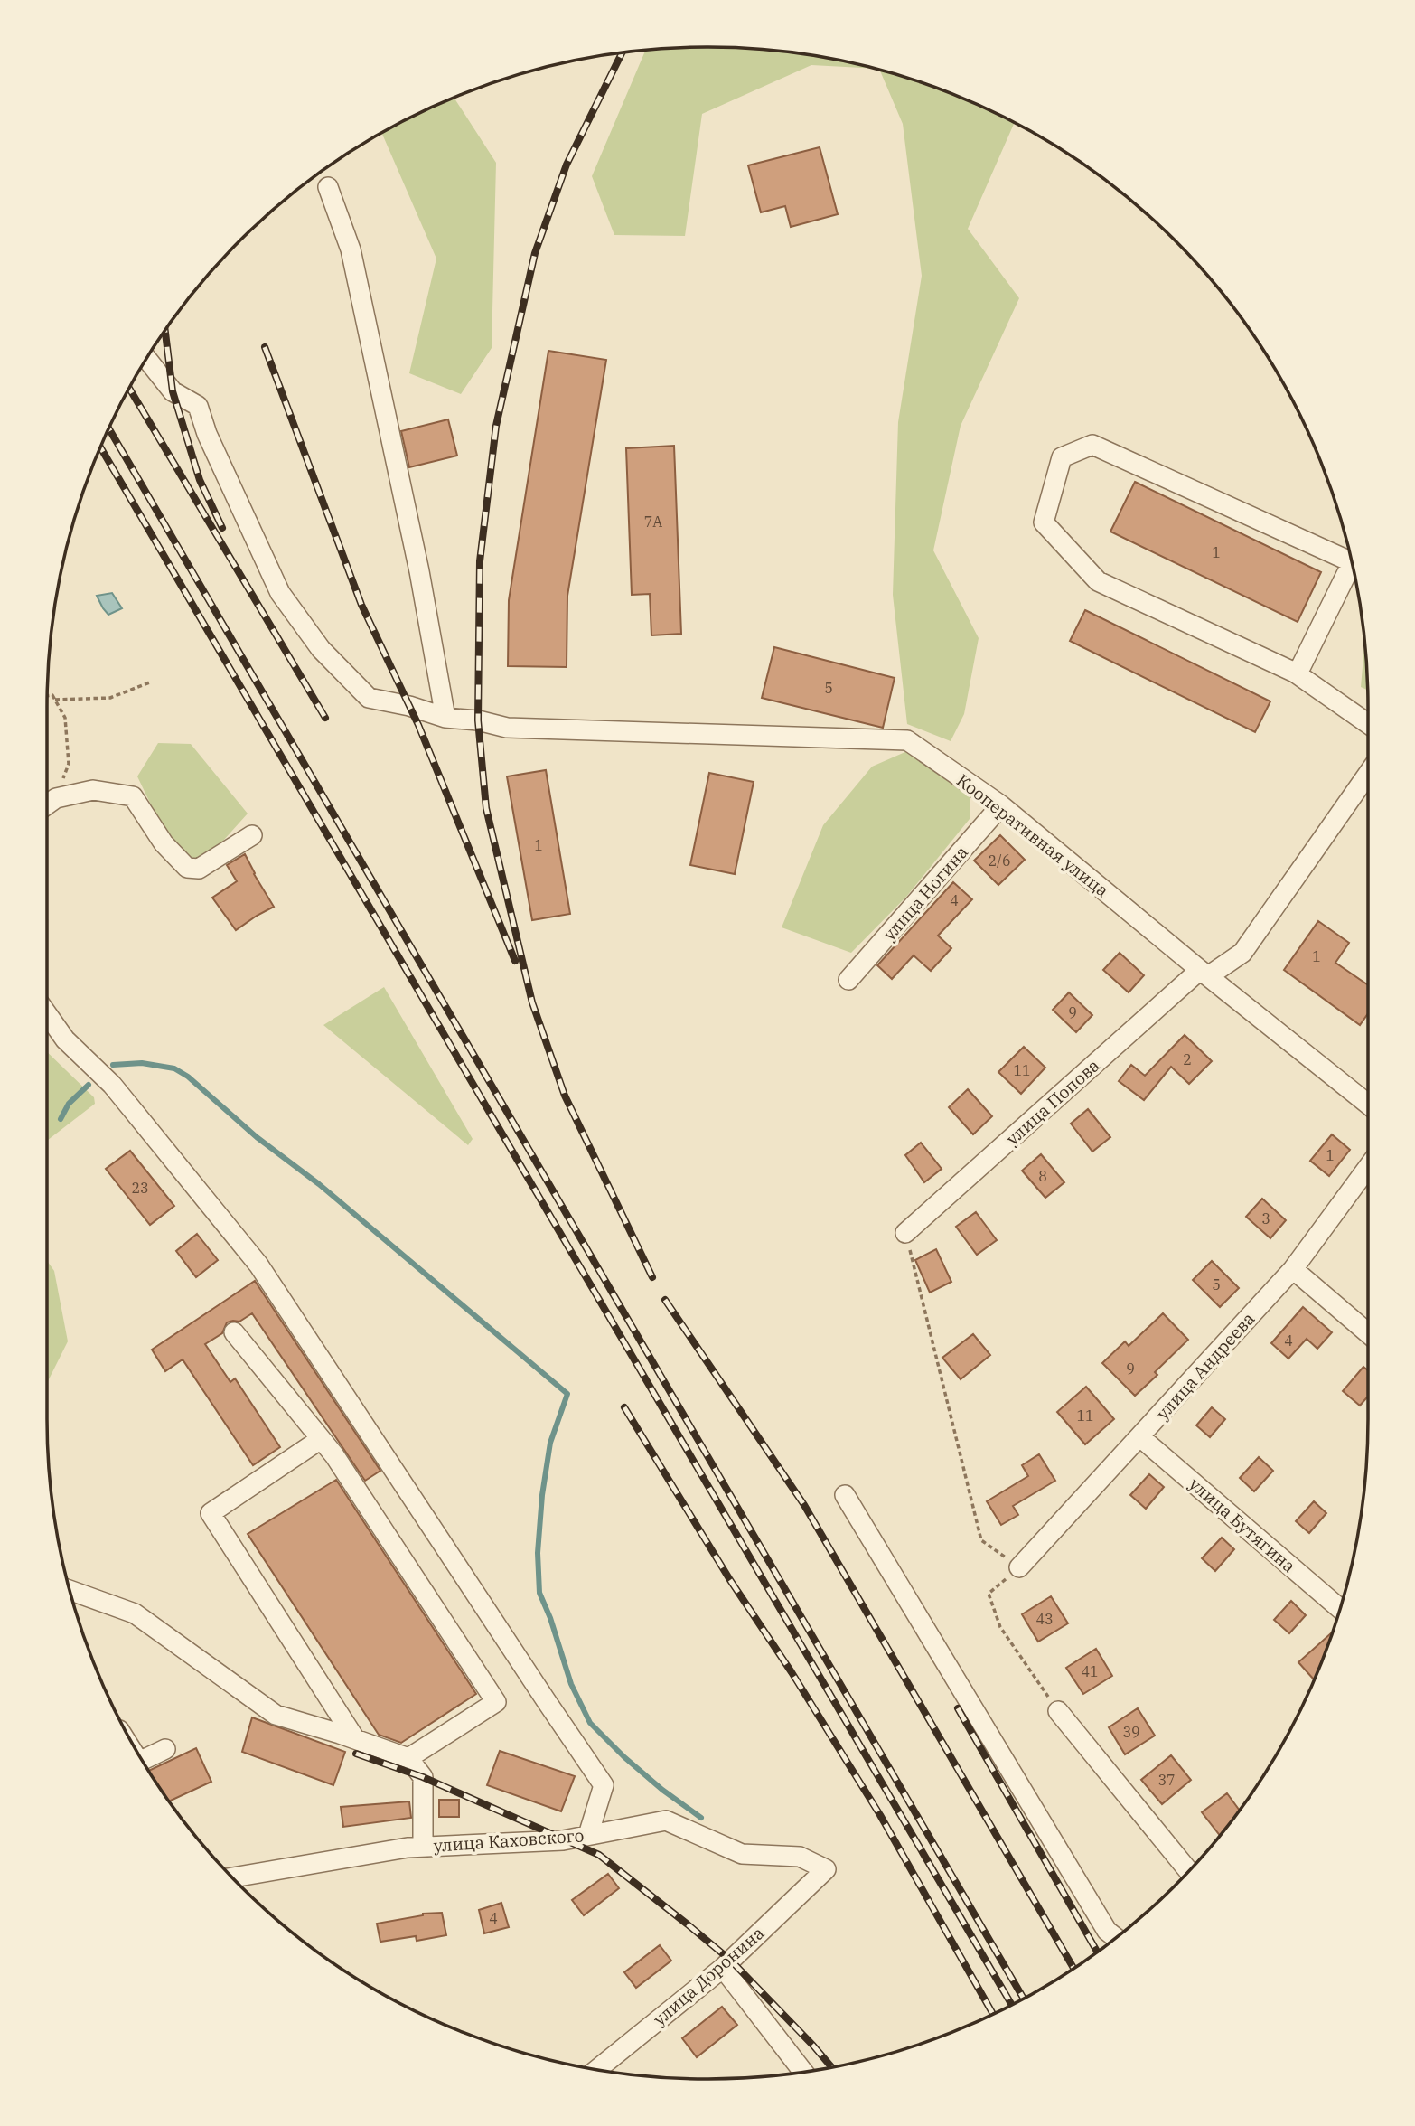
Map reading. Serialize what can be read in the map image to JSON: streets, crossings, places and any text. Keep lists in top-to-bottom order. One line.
{"streets":{"street":["Кооперативная улица","улица Ногина","улица Попова","улица Андреева","улица Бутягина","улица Каховского","улица Доронина"]},"crossings":[["Кооперативная улица","улица Ногина"],["Кооперативная улица","улица Попова"],["улица Андреева","улица Бутягина"],["улица Каховского","улица Доронина"]],"house_numbers":["7А","1","5","1","2/6","4","1","9","2","11","1","8","23","3","5","4","9","11","43","41","39","37","4"]}
